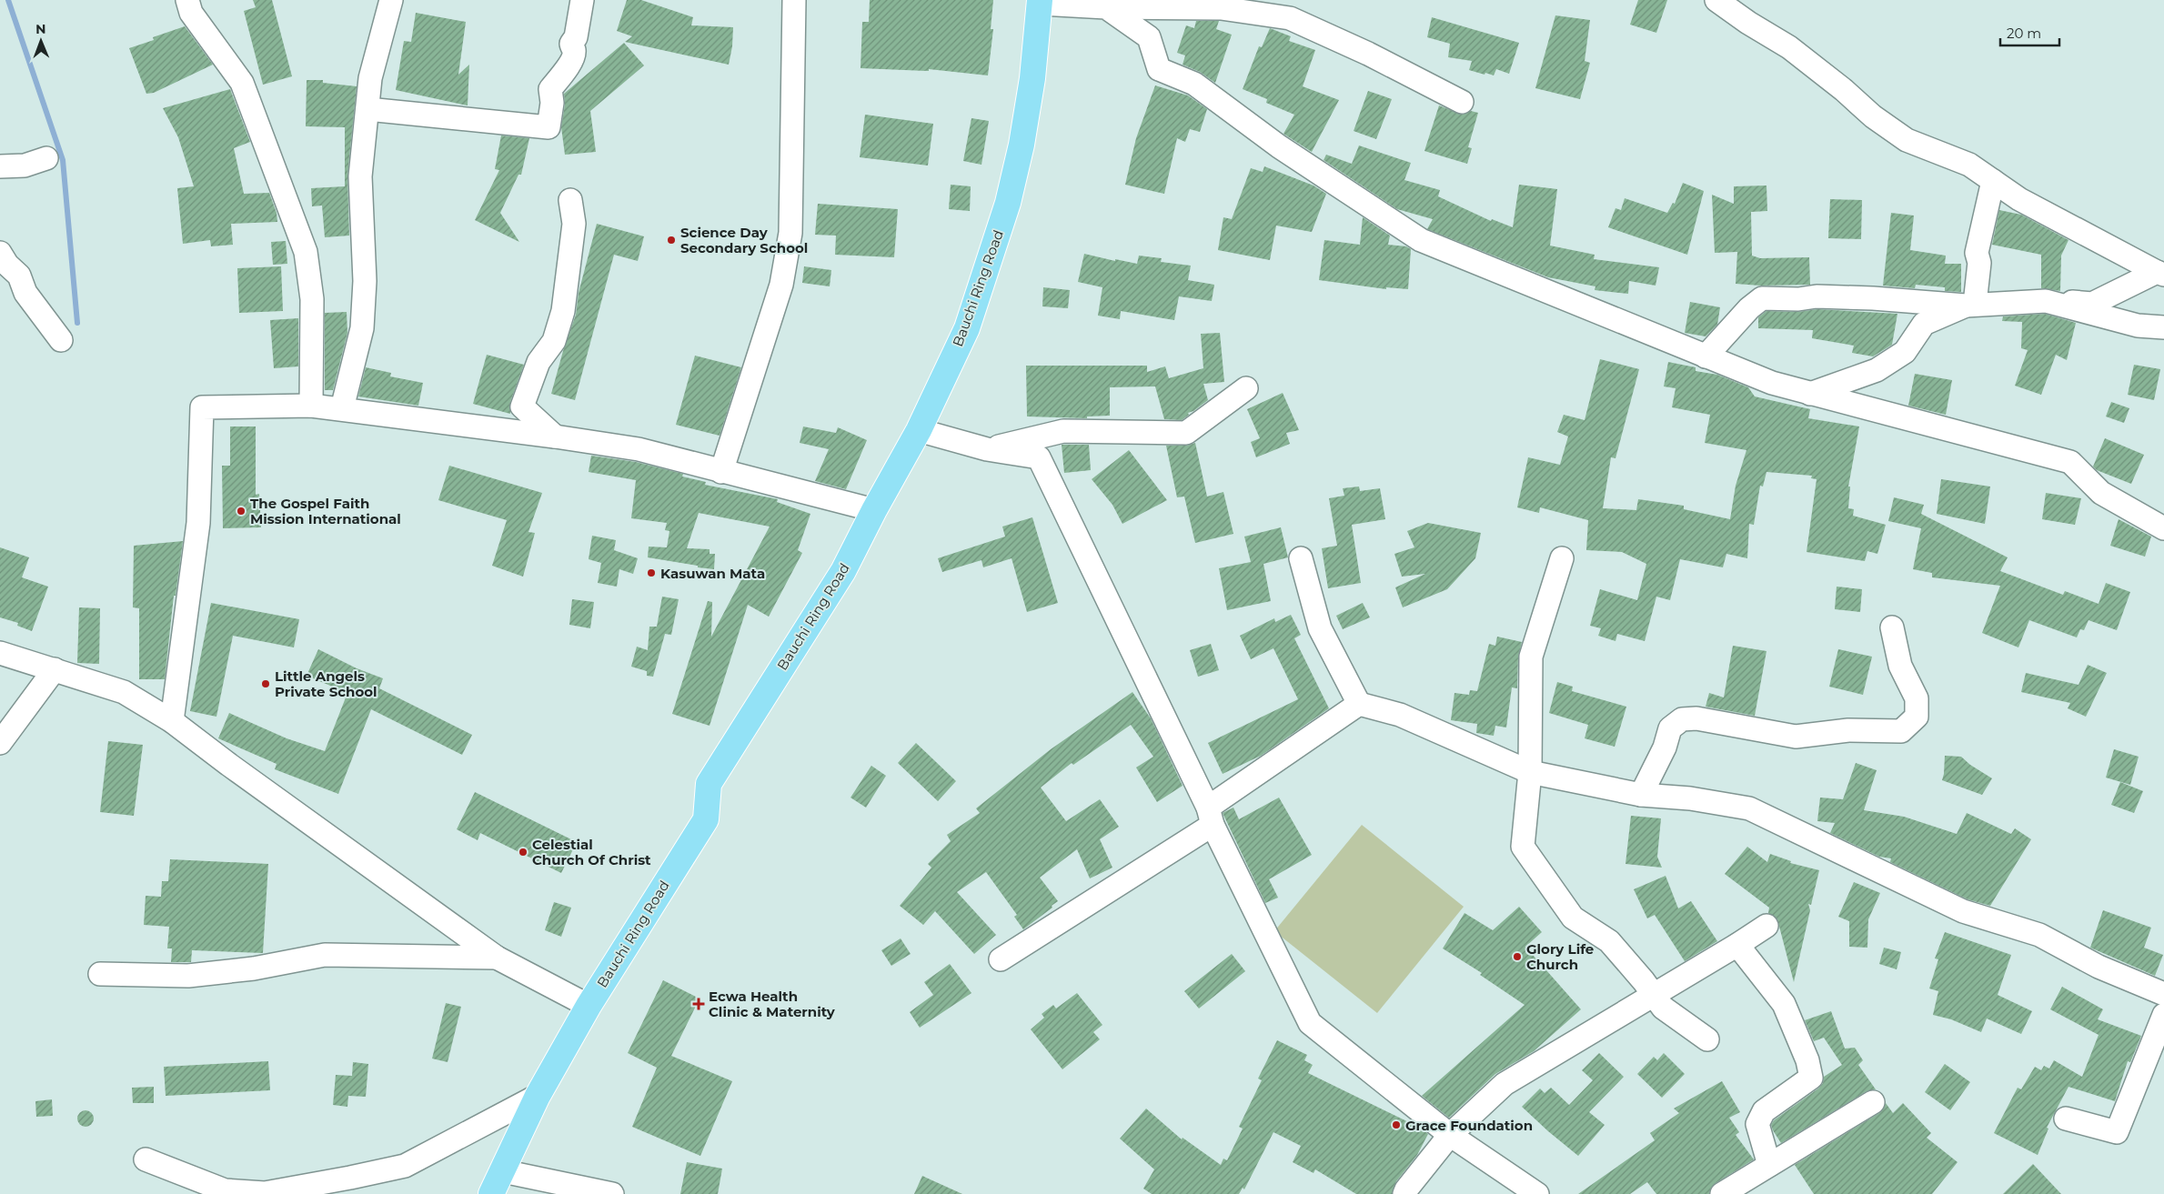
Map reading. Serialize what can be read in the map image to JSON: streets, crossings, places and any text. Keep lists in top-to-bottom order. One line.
{"streets":{"main road":["Bauchi Ring Road"]},"places":{"other":["Science Day Secondary School","The Gospel Faith Mission International","Kasuwan Mata","Little Angels Private School","Celestial Church Of Christ","Glory Life Church","Grace Foundation"],"health":["Ecwa Health Clinic & Maternity"]},"scale_bar":"20 m","north":"top"}
